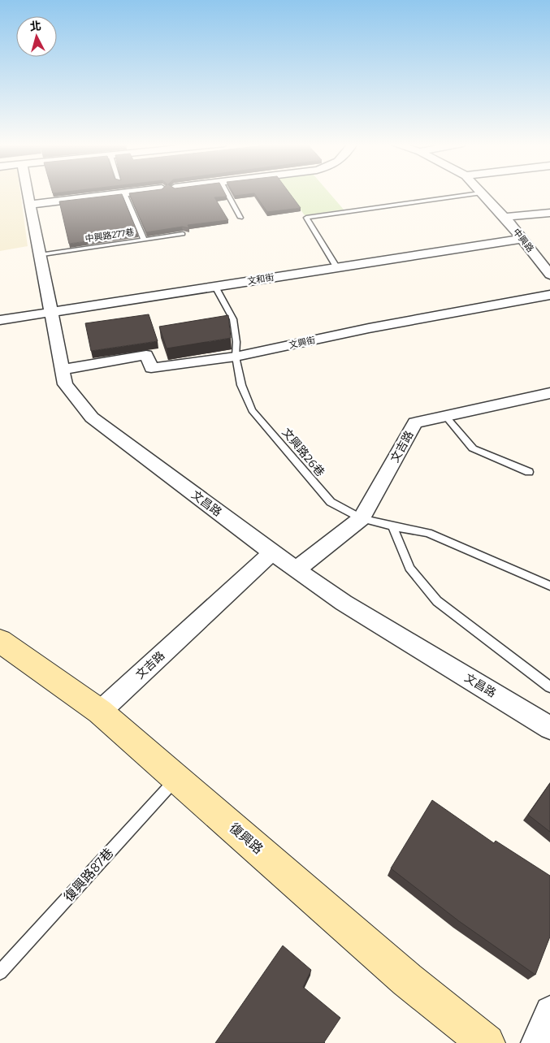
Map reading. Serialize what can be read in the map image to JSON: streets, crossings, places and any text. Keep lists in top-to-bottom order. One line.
{"streets":{"main road":["復興路"],"street":["中興路","文和街","文興街","文吉路","文昌路"],"lane":["中興路277巷","文興路26巷","復興路87巷"]},"crossings":[["中興路277巷","文昌路"],["中興路","文和街"],["文和街","文興路26巷"],["文和街","文昌路"],["文興街","文興路26巷"],["文興街","文昌路"],["文吉路","文興路26巷"],["文吉路","文昌路"],["文吉路","復興路"],["復興路","復興路87巷"]],"north":"top"}
